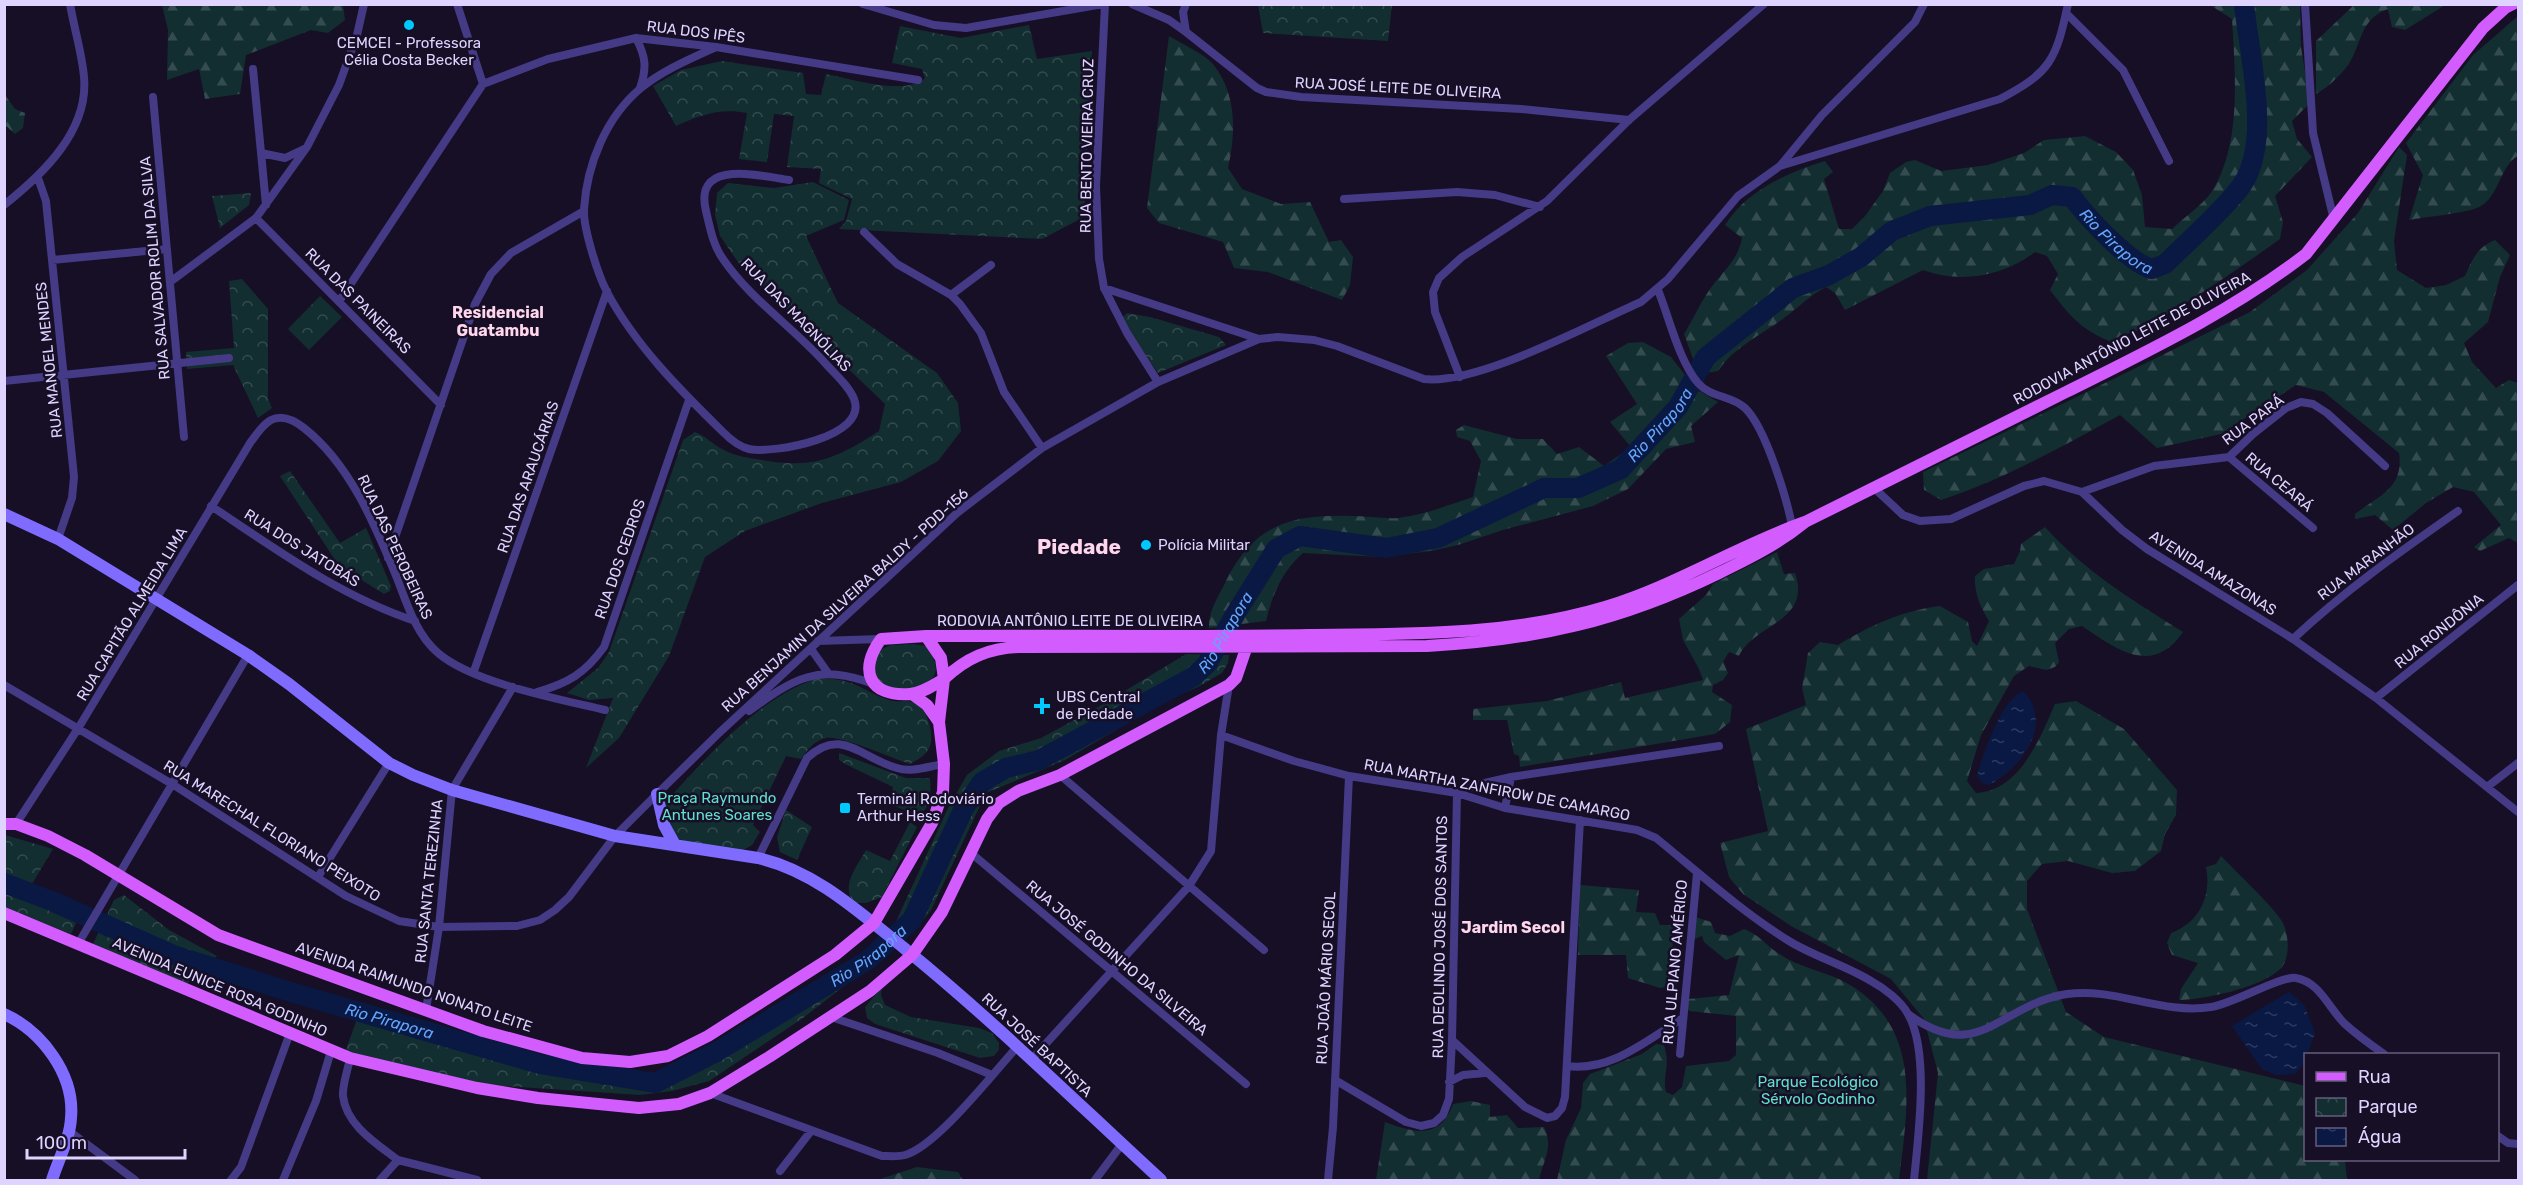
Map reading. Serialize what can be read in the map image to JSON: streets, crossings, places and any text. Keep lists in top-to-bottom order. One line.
{"streets":{"main road":["RODOVIA ANTÔNIO LEITE DE OLIVEIRA","AVENIDA EUNICE ROSA GODINHO","AVENIDA RAIMUNDO NONATO LEITE"],"street":["RUA DOS IPÊS","RUA JOSÉ LEITE DE OLIVEIRA","RUA BENTO VIEIRA CRUZ","RUA SALVADOR ROLIM DA SILVA","RUA DAS PAINEIRAS","RUA DAS MAGNÓLIAS","RUA MANOEL MENDES","RUA PARÁ","RUA DAS ARAUCÁRIAS","RUA CEARÁ","RUA DAS PEROBEIRAS","RUA DOS JATOBÁS","RUA DOS CEDROS","RUA MARANHÃO","AVENIDA AMAZONAS","RUA BENJAMIN DA SILVEIRA BALDY - PDD-156","RUA CAPITÃO ALMEIDA LIMA","RUA RONDÔNIA","RUA MARTHA ZANFIROW DE CAMARGO","RUA MARECHAL FLORIANO PEIXOTO","RUA SANTA TEREZINHA","RUA DEOLINDO JOSÉ DOS SANTOS","RUA JOSÉ GODINHO DA SILVEIRA","RUA ULPIANO AMÉRICO","RUA JOÃO MÁRIO SECOL","RUA JOSÉ BAPTISTA"]},"crossings":[["RUA DOS IPÊS","RUA DAS MAGNÓLIAS"],["RUA BENTO VIEIRA CRUZ","RUA BENJAMIN DA SILVEIRA BALDY - PDD-156"],["RUA DAS MAGNÓLIAS","RUA DAS ARAUCÁRIAS"],["RUA DAS MAGNÓLIAS","RUA DOS CEDROS"],["RODOVIA ANTÔNIO LEITE DE OLIVEIRA","AVENIDA AMAZONAS"],["RODOVIA ANTÔNIO LEITE DE OLIVEIRA","RUA BENJAMIN DA SILVEIRA BALDY - PDD-156"],["RODOVIA ANTÔNIO LEITE DE OLIVEIRA","AVENIDA RAIMUNDO NONATO LEITE"],["RUA PARÁ","RUA CEARÁ"],["RUA PARÁ","AVENIDA AMAZONAS"],["RUA DAS ARAUCÁRIAS","RUA DAS PEROBEIRAS"],["RUA DAS PEROBEIRAS","RUA DOS JATOBÁS"],["RUA DAS PEROBEIRAS","RUA DOS CEDROS"],["RUA DAS PEROBEIRAS","RUA CAPITÃO ALMEIDA LIMA"],["RUA DOS JATOBÁS","RUA CAPITÃO ALMEIDA LIMA"],["RUA MARANHÃO","AVENIDA AMAZONAS"],["AVENIDA AMAZONAS","RUA RONDÔNIA"],["RUA BENJAMIN DA SILVEIRA BALDY - PDD-156","RUA MARECHAL FLORIANO PEIXOTO"],["RUA CAPITÃO ALMEIDA LIMA","RUA MARECHAL FLORIANO PEIXOTO"],["RUA CAPITÃO ALMEIDA LIMA","AVENIDA RAIMUNDO NONATO LEITE"],["RUA MARTHA ZANFIROW DE CAMARGO","RUA DEOLINDO JOSÉ DOS SANTOS"],["RUA MARTHA ZANFIROW DE CAMARGO","RUA ULPIANO AMÉRICO"],["RUA MARTHA ZANFIROW DE CAMARGO","RUA JOÃO MÁRIO SECOL"],["RUA MARECHAL FLORIANO PEIXOTO","RUA SANTA TEREZINHA"],["RUA SANTA TEREZINHA","AVENIDA RAIMUNDO NONATO LEITE"],["RUA DEOLINDO JOSÉ DOS SANTOS","RUA JOÃO MÁRIO SECOL"],["AVENIDA EUNICE ROSA GODINHO","RUA JOSÉ BAPTISTA"],["AVENIDA RAIMUNDO NONATO LEITE","RUA JOSÉ BAPTISTA"]],"districts":["Residencial Guatambu","Piedade","Jardim Secol"],"water":["Rio Pirapora"],"parks":["Praça Raymundo Antunes Soares","Parque Ecológico Sérvolo Godinho"],"places":{"other":["CEMCEI - Professora Célia Costa Becker","Polícia Militar"],"health":["UBS Central de Piedade"],"transit":["Terminál Rodoviário Arthur Hess"]},"legend":["Rua","Parque","Água"],"scale_bar":"100 m"}
